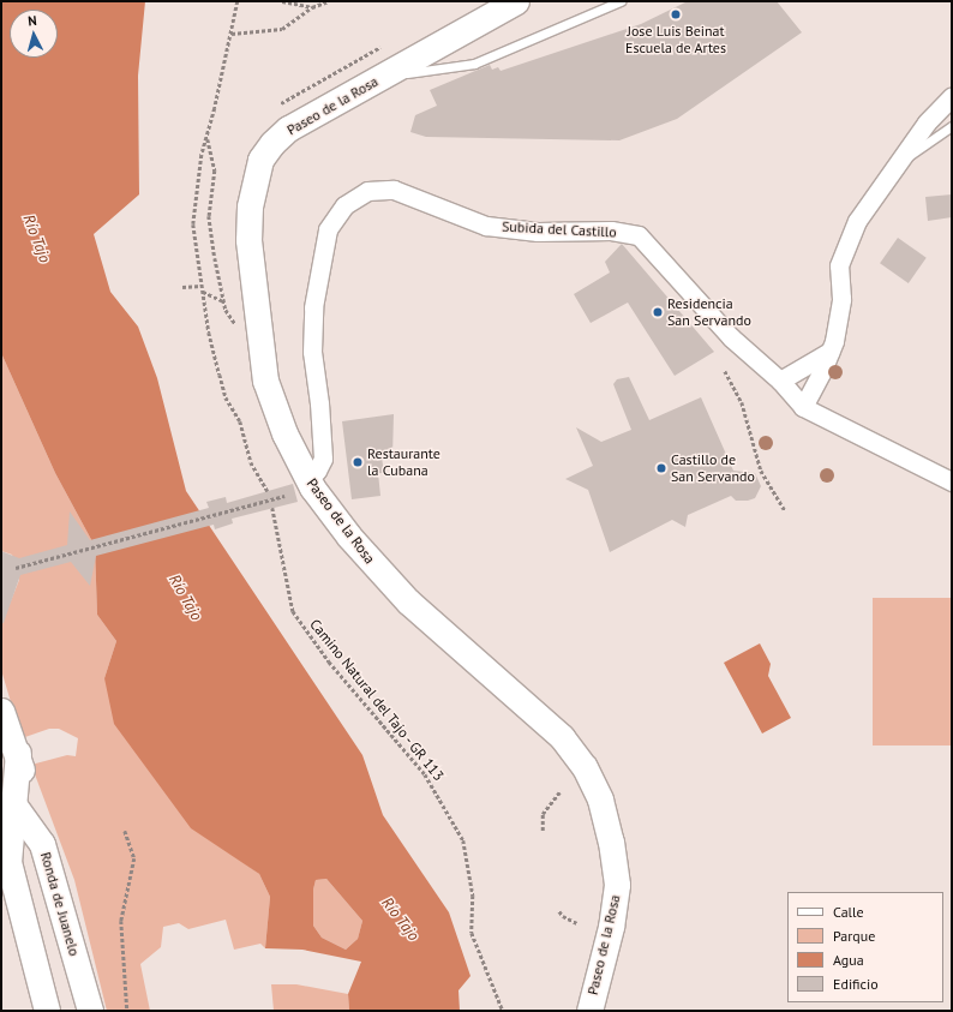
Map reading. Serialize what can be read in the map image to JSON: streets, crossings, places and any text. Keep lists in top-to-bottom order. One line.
{"streets":{"main road":["Paseo de la Rosa","Ronda de Juanelo"],"street":["Subida del Castillo"],"path":["Camino Natural del Tajo - GR 113"]},"crossings":[["Paseo de la Rosa","Subida del Castillo"]],"water":["Río Tajo"],"places":["Jose Luis Beinat Escuela de Artes","Residencia San Servando","Restaurante la Cubana","Castillo de San Servando"],"legend":["Calle","Parque","Agua","Edificio"],"north":"top"}
